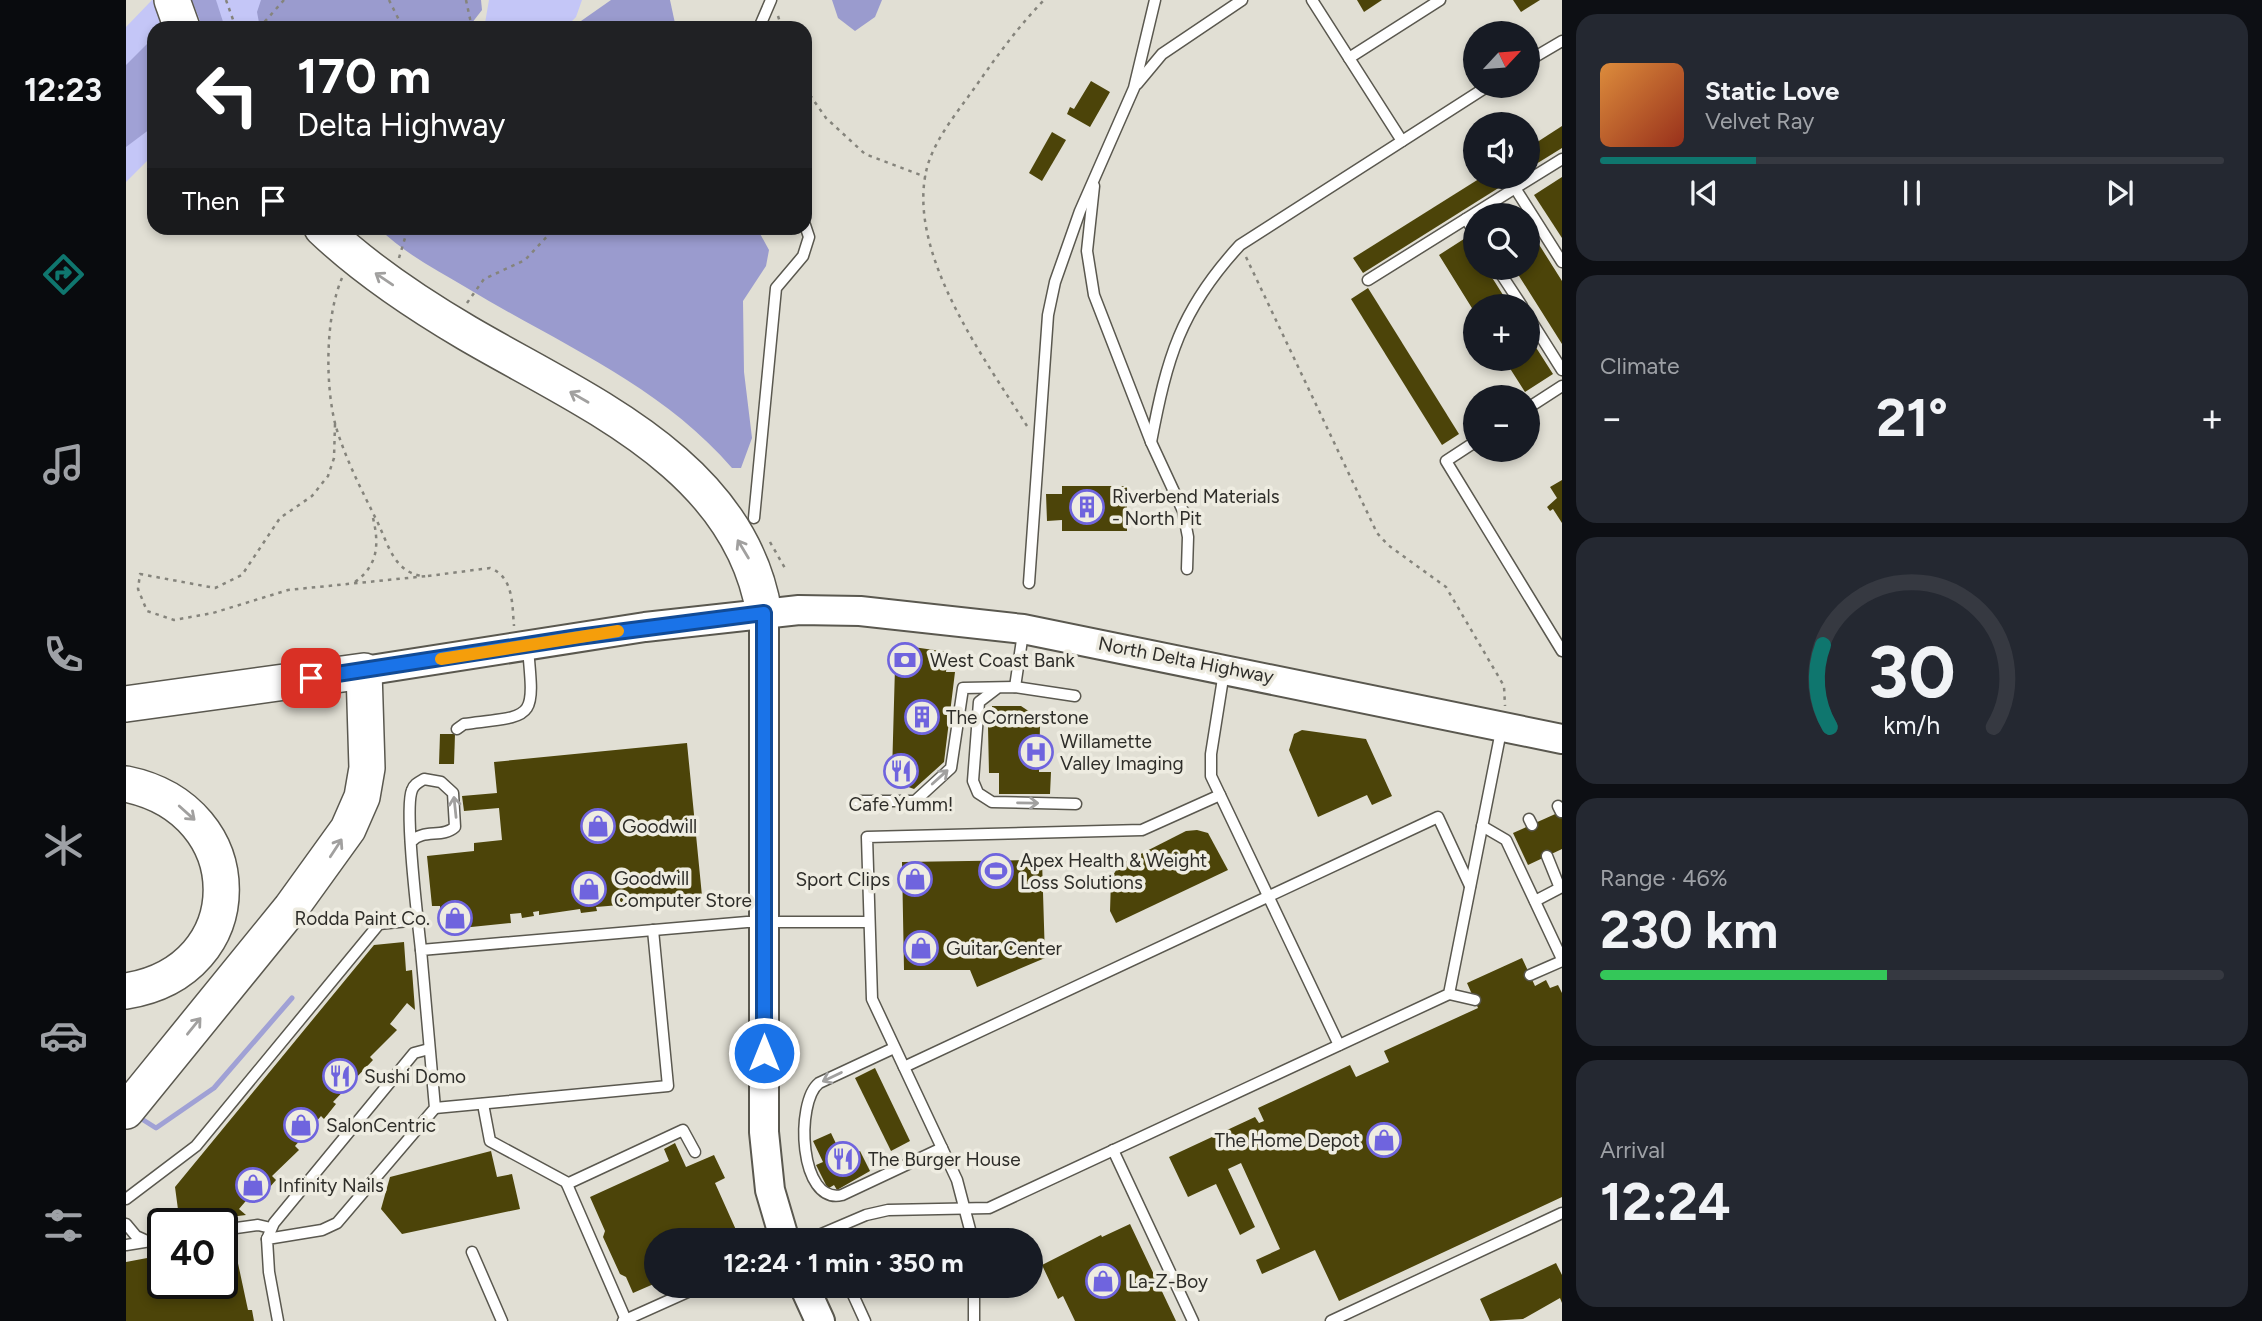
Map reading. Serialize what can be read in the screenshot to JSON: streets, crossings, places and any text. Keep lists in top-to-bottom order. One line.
{"streets":{"street":["North Delta Highway"]},"places":{"building":["Riverbend Materials - North Pit","The Cornerstone"],"bank":["West Coast Bank"],"hospital":["Willamette Valley Imaging"],"restaurant":["Cafe Yumm!","Sushi Domo","The Burger House"],"shop":["Goodwill","Sport Clips","Goodwill Computer Store","Rodda Paint Co.","Guitar Center","SalonCentric","The Home Depot","Infinity Nails","La-Z-Boy"],"sports":["Apex Health & Weight Loss Solutions"]},"north":"top right","page":{"tabs":"12:23","map_buttons":["+","−"],"turn":["170 m","Delta Highway"],"song":["Static Love","Velvet Ray"],"then":"Then","tile":["Climate",["Range · 46%","230 km"],["Arrival","12:24"]],"heat":["−","21°","+"],"limit":"40","trip":"12:24 · 1 min · 350 m","gauge":["30","km/h"]}}
